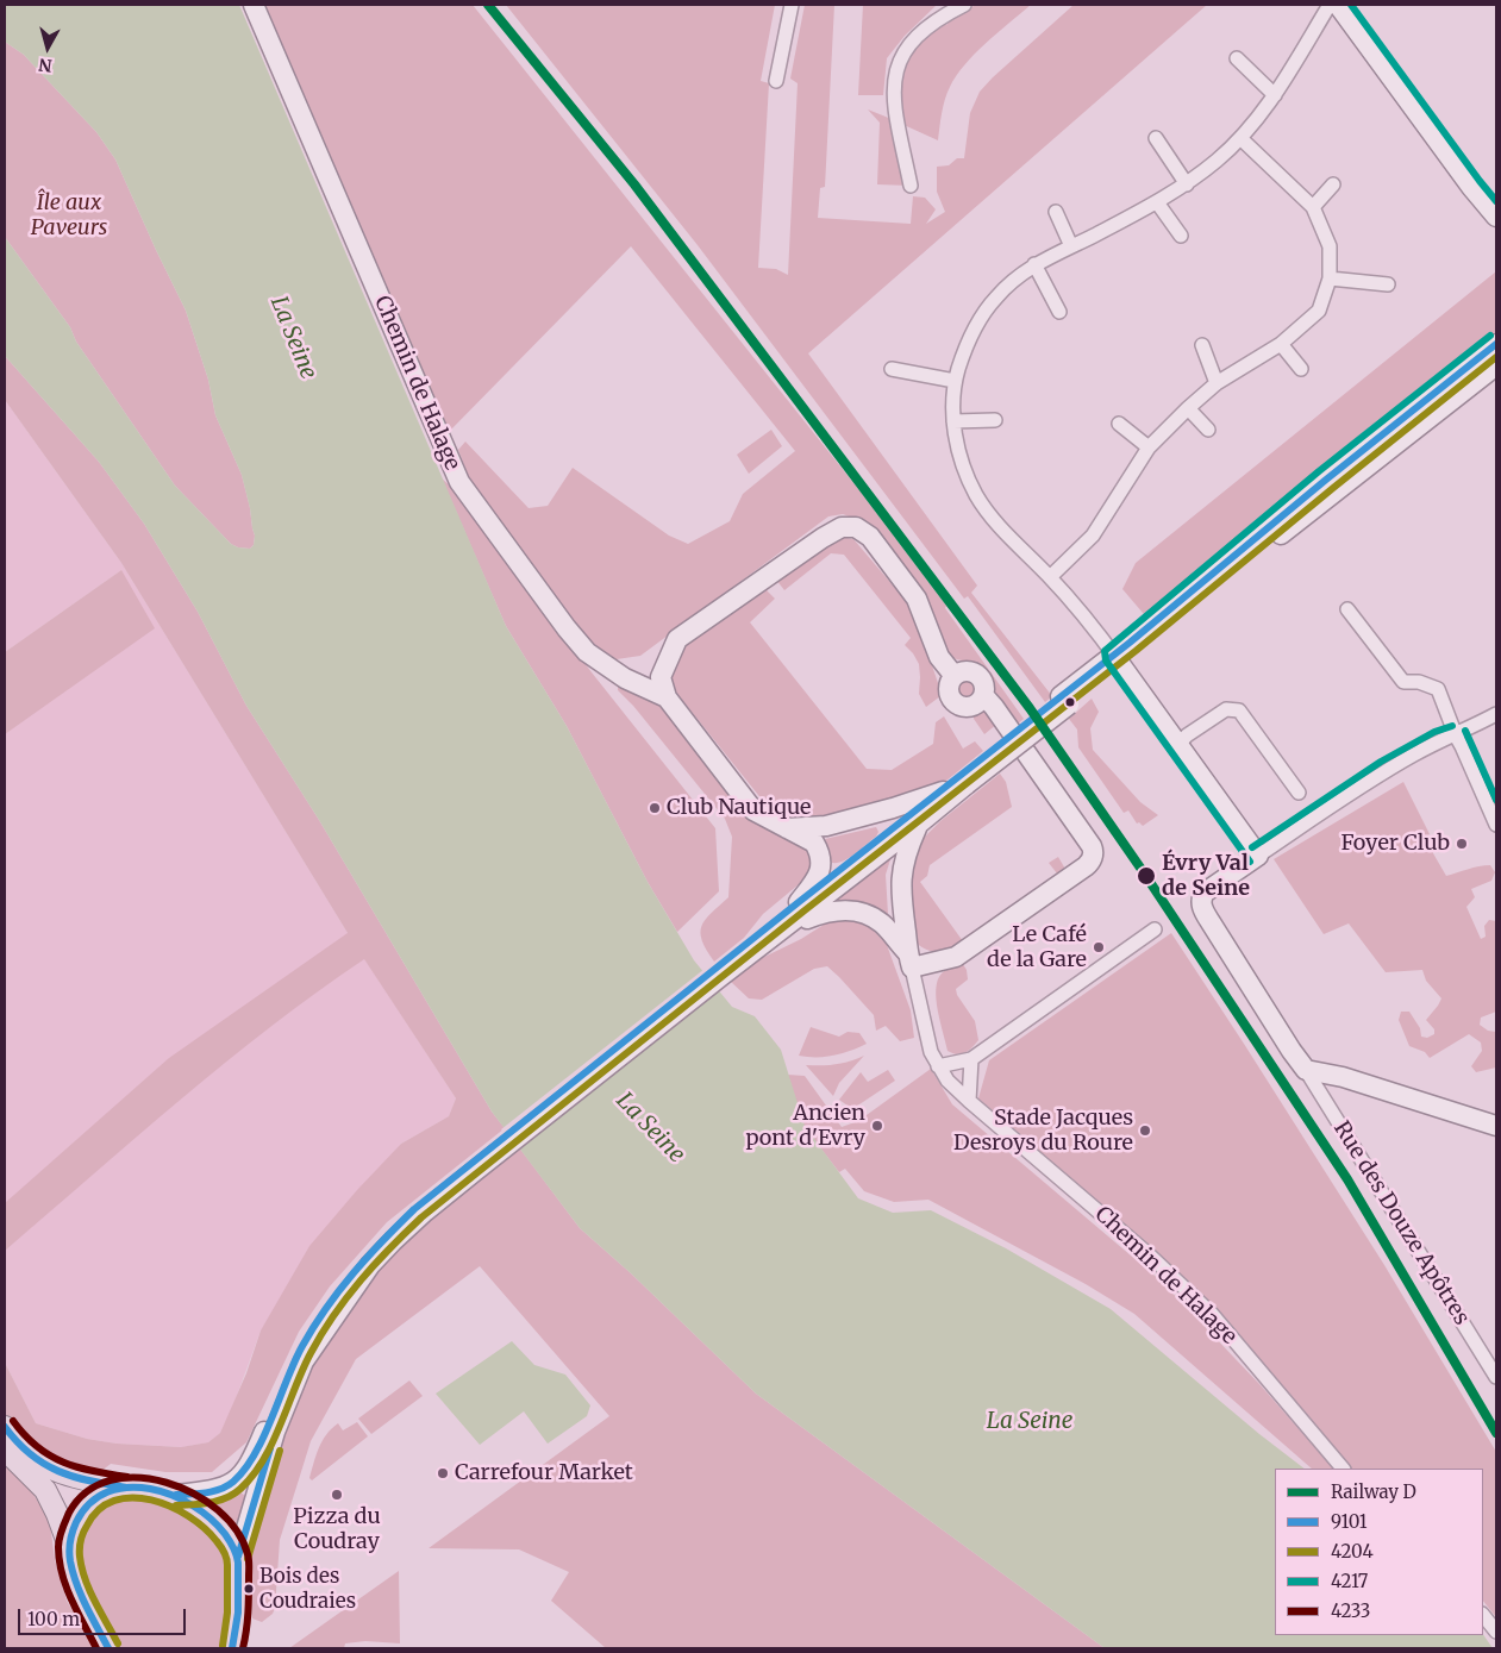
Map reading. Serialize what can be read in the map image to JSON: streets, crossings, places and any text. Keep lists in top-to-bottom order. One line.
{"streets":{"main road":["Chemin de Halage"],"street":["Rue des Douze Apôtres"]},"water":["La Seine"],"parks":["Île aux Paveurs"],"places":["Club Nautique","Foyer Club","Évry Val de Seine","Le Café de la Gare","Ancien pont d'Evry","Stade Jacques Desroys du Roure","Carrefour Market","Pizza du Coudray","Bois des Coudraies"],"lines":["rail line D","transit line 4217","transit line 9101","transit line 4204","transit line 4233"],"legend":["Railway D","9101","4204","4217","4233"],"scale_bar":"100 m","north":"bottom"}
